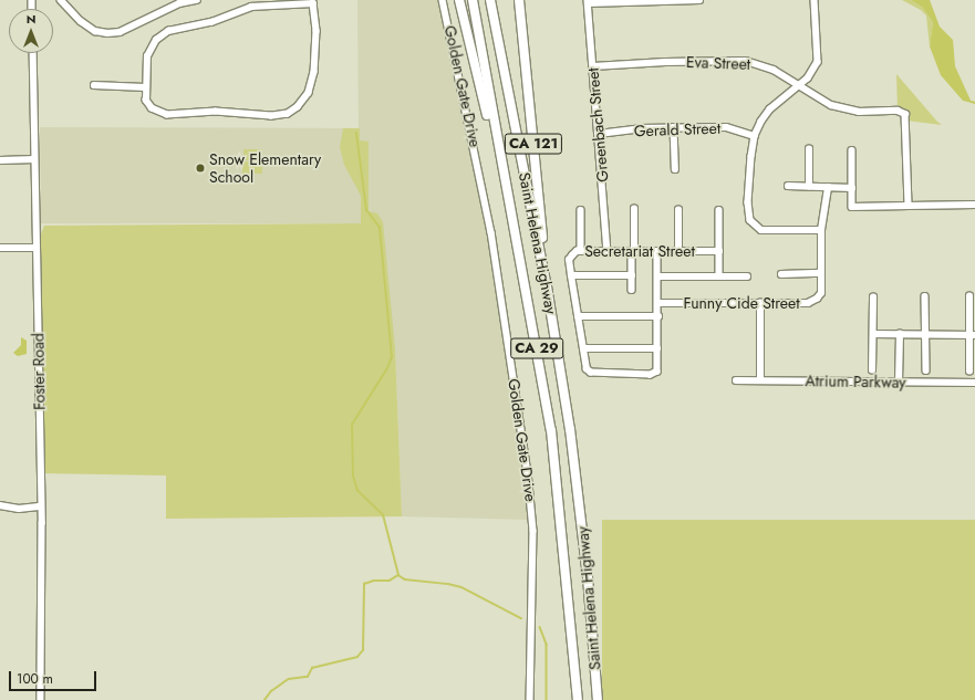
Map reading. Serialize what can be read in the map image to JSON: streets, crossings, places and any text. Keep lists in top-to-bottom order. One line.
{"streets":{"highway":["CA 121","Saint Helena Highway","CA 29"],"street":["Eva Street","Golden Gate Drive","Greenbach Street","Gerald Street","Secretariat Street","Funny Cide Street","Foster Road","Atrium Parkway"]},"crossings":[["Eva Street","Greenbach Street"],["Greenbach Street","Gerald Street"],["Greenbach Street","Secretariat Street"],["CA 121","Saint Helena Highway"]],"places":["Snow Elementary School"],"scale_bar":"100 m","north":"top"}
